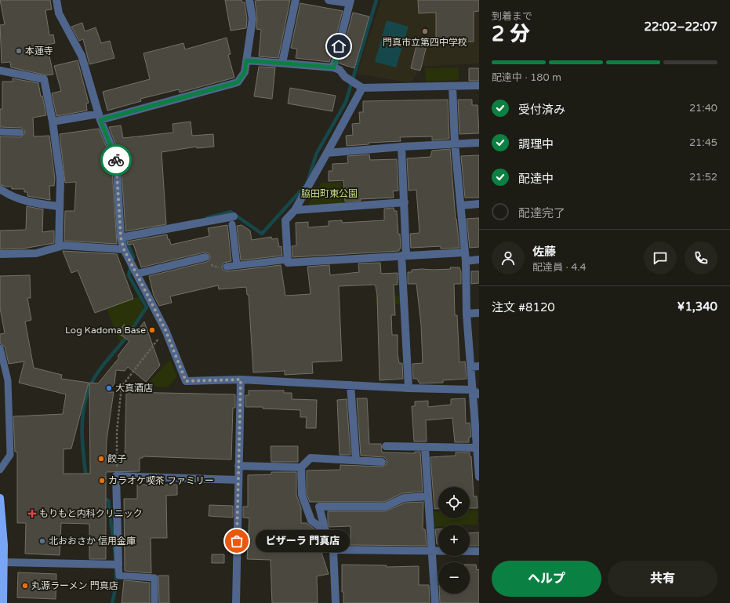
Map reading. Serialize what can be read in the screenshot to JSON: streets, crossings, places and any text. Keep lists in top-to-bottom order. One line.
{"parks":["脇田町東公園"],"places":{"other":["門真市立第四中学校","本蓮寺","Log Kadoma Base","大真酒店","餃子","カラオケ喫茶 ファミリー","北おおさか 信用金庫","ピザーラ 門真店","丸源ラーメン 門真店"],"health":["もりもと内科クリニック"]},"page":{"heading":["2 分","到着まで","22:02–22:07"],"panel":["佐藤","配達員 · 4.4","注文 #8120","¥1,340"],"bar":"配達中 · 180 m","list":[["受付済み","21:40"],["調理中","21:45"],["配達中","21:52"],"配達完了"],"map_buttons":["+","−"],"bubble":"ピザーラ 門真店","buttons":["ヘルプ","共有"]}}
